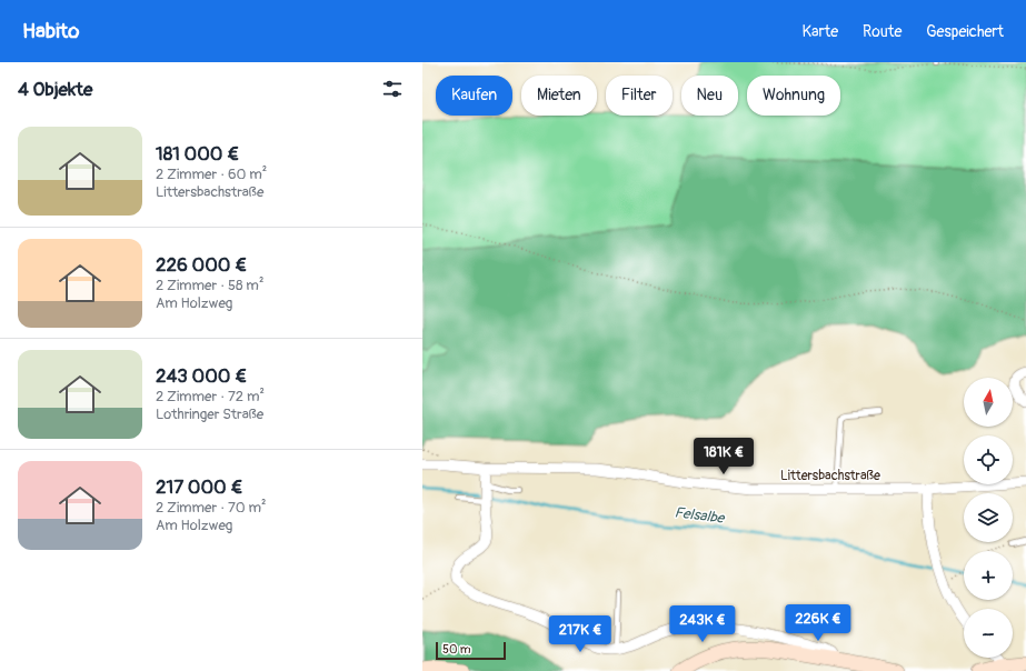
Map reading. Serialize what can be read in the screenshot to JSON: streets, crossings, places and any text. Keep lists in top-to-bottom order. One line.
{"streets":{"street":["Littersbachstraße"]},"water":["Felsalbe"],"scale_bar":"50 m","north":"top","page":{"header":"Habito","nav":["Karte","Route","Gespeichert"],"heading":"4 Objekte","chip":["Kaufen","Mieten","Filter","Neu","Wohnung"],"list":[{"name":"181 000 €","note":"2 Zimmer · 60 m² · Littersbachstraße"},{"name":"226 000 €","note":"2 Zimmer · 58 m² · Am Holzweg"},{"name":"243 000 €","note":"2 Zimmer · 72 m² · Lothringer Straße"},{"name":"217 000 €","note":"2 Zimmer · 70 m² · Am Holzweg"}],"map_buttons":["+","−"],"price":["181K €","226K €","243K €","217K €"],"scale":"50 m"}}
